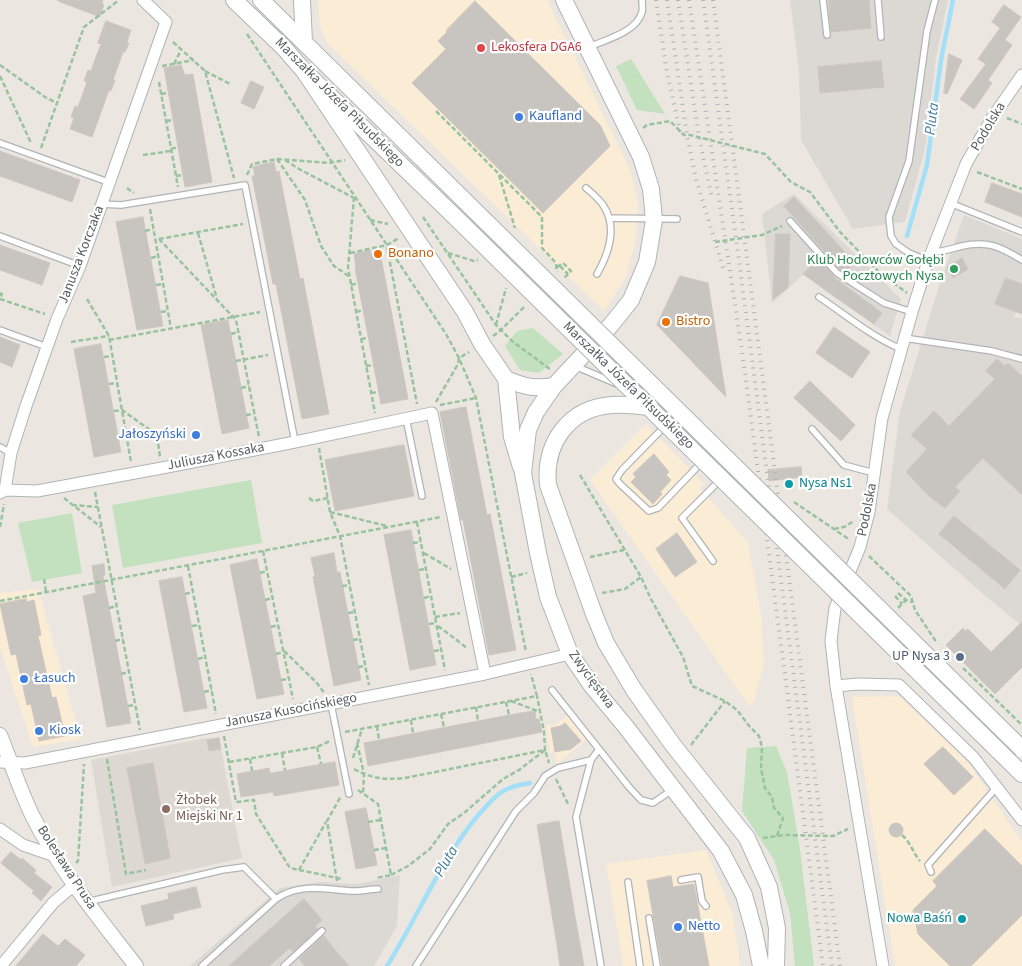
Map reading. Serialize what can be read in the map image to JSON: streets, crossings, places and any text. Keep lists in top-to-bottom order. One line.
{"streets":{"main road":["Marszałka Józefa Piłsudskiego","Zwycięstwa"],"street":["Podolska","Janusza Korczaka","Juliusza Kossaka","Janusza Kusocińskiego","Bolesława Prusa"]},"crossings":[["Janusza Korczaka","Juliusza Kossaka"],["Zwycięstwa","Janusza Kusocińskiego"],["Janusza Kusocińskiego","Bolesława Prusa"]],"water":["Pluta"],"places":["Lekosfera DGA6","Kaufland","Bonano","Klub Hodowców Gołębi Pocztowych Nysa","Bistro","Jałoszyński","Nysa Ns1","UP Nysa 3","Łasuch","Kiosk","Żłobek Miejski Nr 1","Nowa Baśń","Netto"]}
